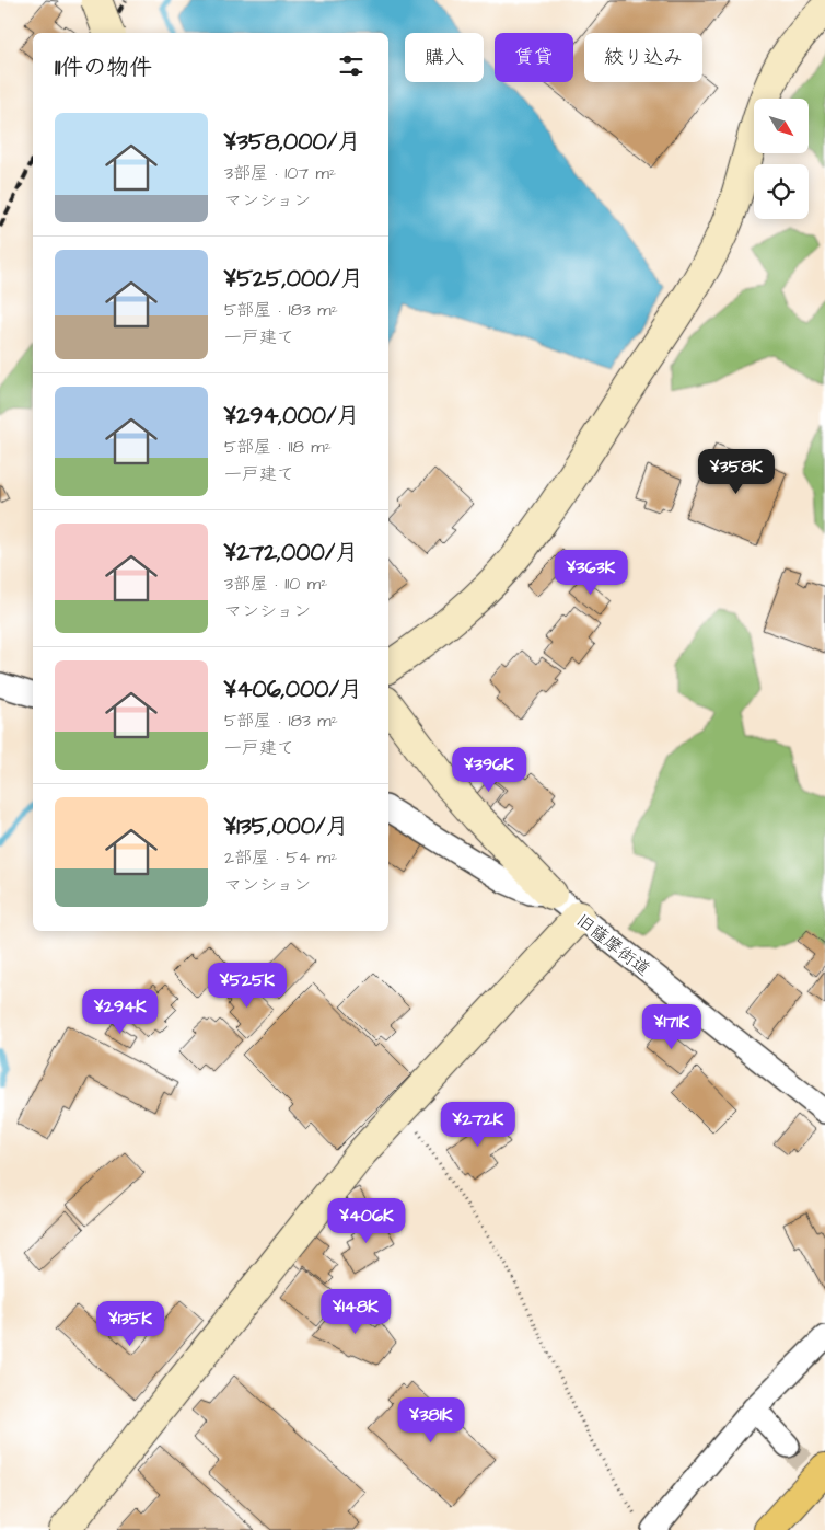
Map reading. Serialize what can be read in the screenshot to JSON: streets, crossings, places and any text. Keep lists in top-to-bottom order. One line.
{"streets":{"street":["旧薩摩街道"]},"north":"bottom right","page":{"chip":["購入","賃貸","絞り込み"],"heading":"11件の物件","list":[{"name":"¥358,000/月","note":"3部屋 · 107 m² · マンション"},{"name":"¥525,000/月","note":"5部屋 · 183 m² · 一戸建て"},{"name":"¥294,000/月","note":"5部屋 · 118 m² · 一戸建て"},{"name":"¥272,000/月","note":"3部屋 · 110 m² · マンション"},{"name":"¥406,000/月","note":"5部屋 · 183 m² · 一戸建て"},{"name":"¥135,000/月","note":"2部屋 · 54 m² · マンション"}],"price":["¥358K","¥363K","¥396K","¥525K","¥294K","¥171K","¥272K","¥406K","¥148K","¥135K","¥381K"]}}
